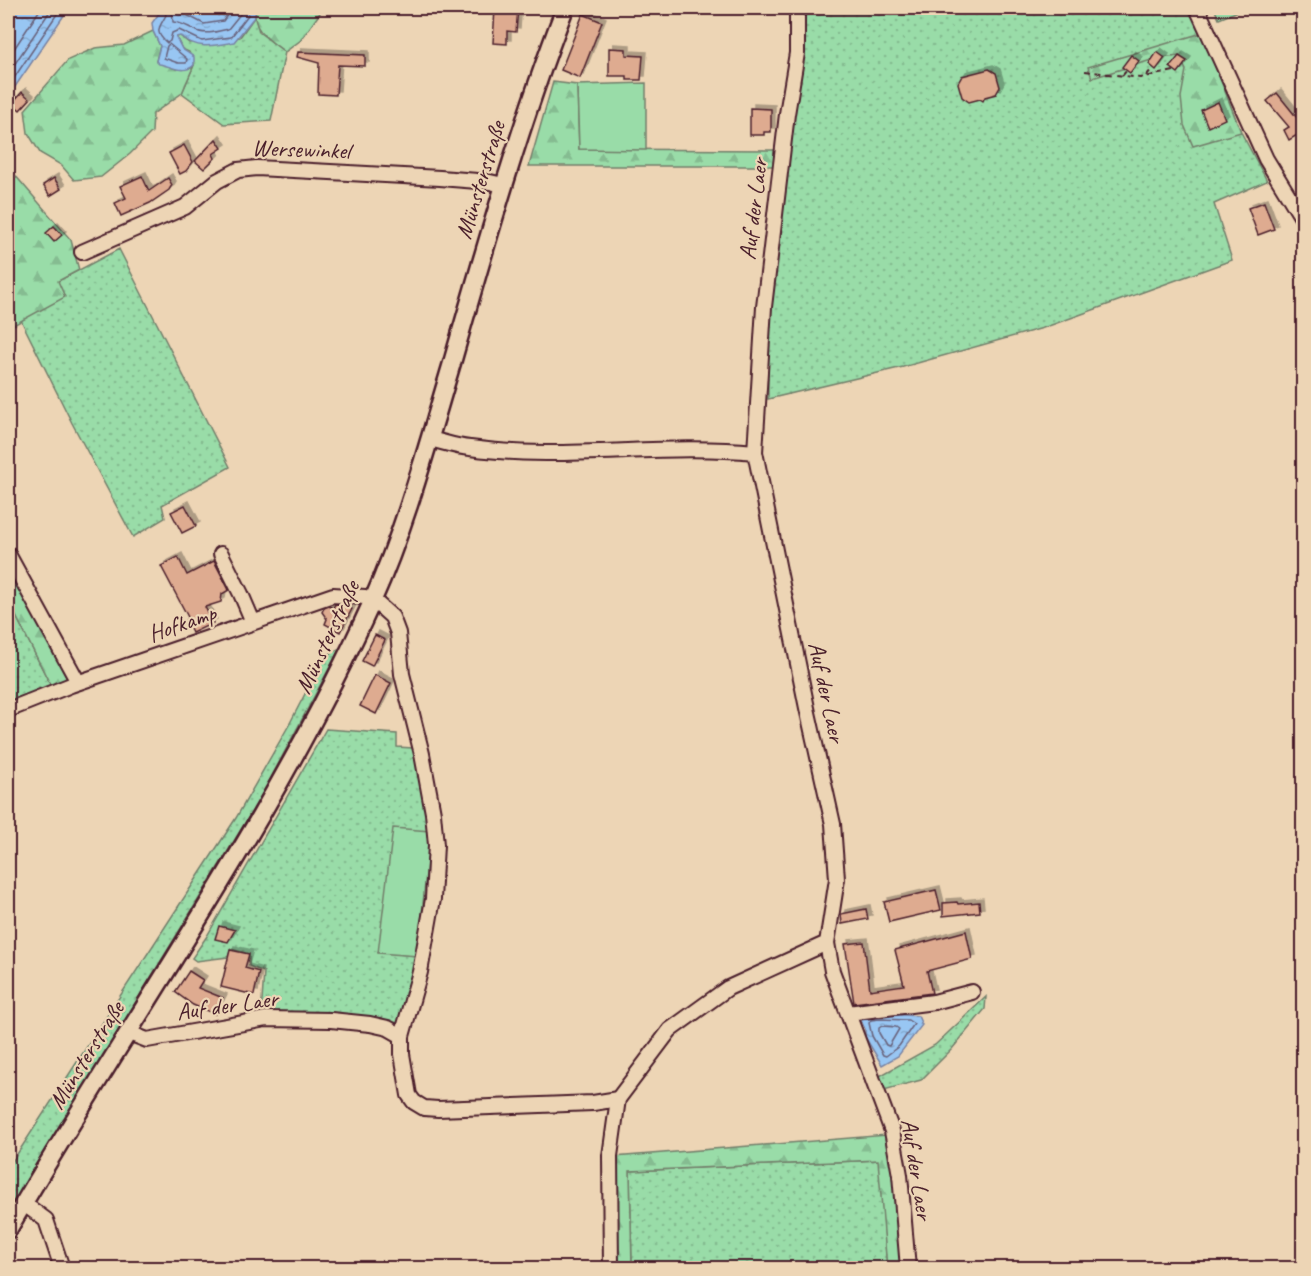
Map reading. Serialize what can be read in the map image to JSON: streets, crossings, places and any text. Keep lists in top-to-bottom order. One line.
{"streets":{"main road":["Münsterstraße"],"street":["Wersewinkel","Auf der Laer","Hofkamp"]},"crossings":[["Wersewinkel","Münsterstraße"],["Münsterstraße","Auf der Laer"],["Münsterstraße","Hofkamp"]]}
